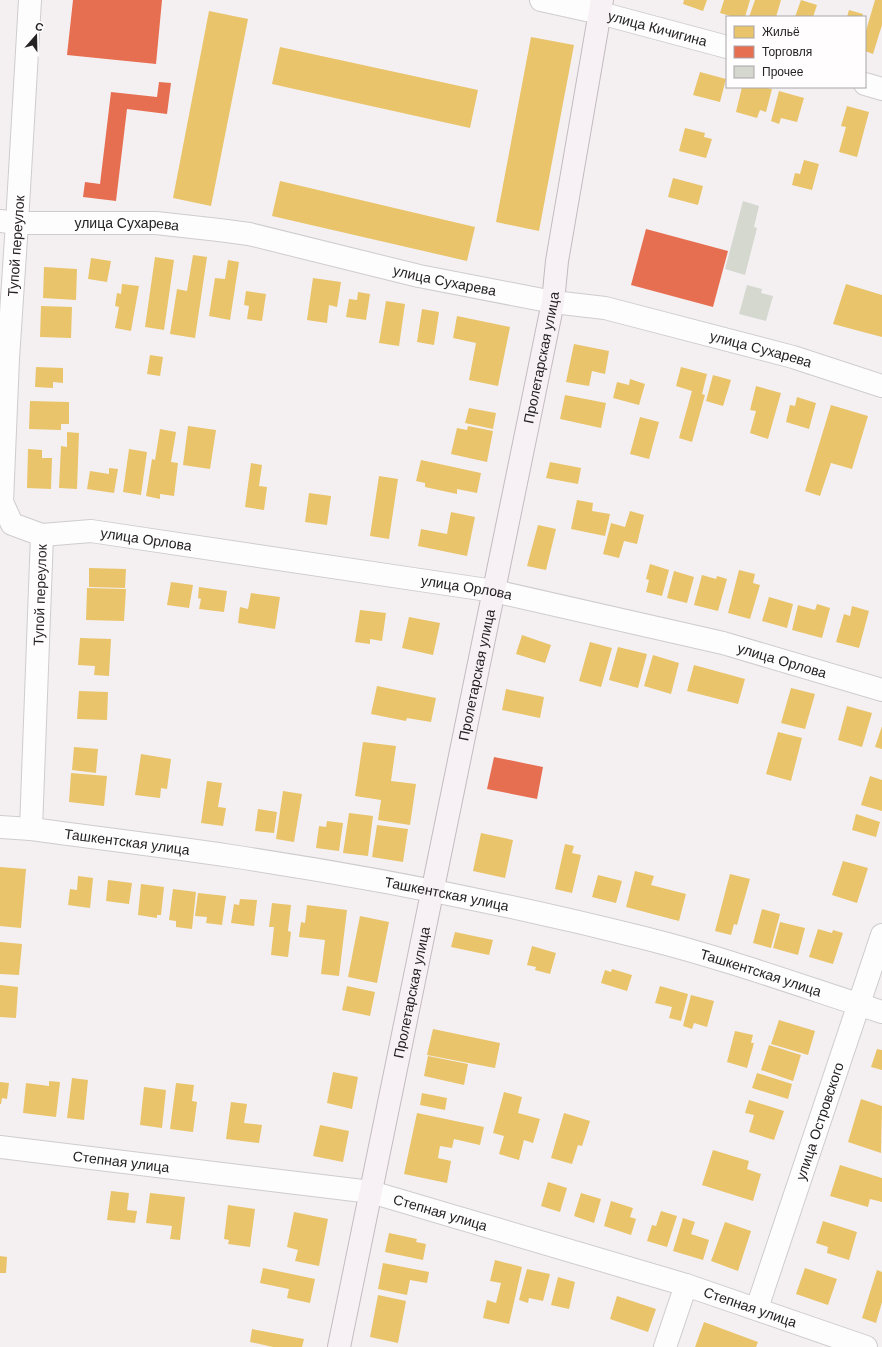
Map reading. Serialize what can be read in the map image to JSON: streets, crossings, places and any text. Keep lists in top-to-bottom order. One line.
{"streets":{"main road":["Пролетарская улица"],"street":["улица Кичигина","улица Сухарева","Тупой переулок","улица Орлова","Ташкентская улица","улица Островского","Степная улица"]},"crossings":[["улица Кичигина","Пролетарская улица"],["улица Сухарева","Тупой переулок"],["улица Сухарева","Пролетарская улица"],["Тупой переулок","улица Орлова"],["Тупой переулок","Ташкентская улица"],["Пролетарская улица","улица Орлова"],["Пролетарская улица","Ташкентская улица"],["Пролетарская улица","Степная улица"],["Ташкентская улица","улица Островского"],["улица Островского","Степная улица"]],"legend":["Жильё","Торговля","Прочее"],"north":"top"}
